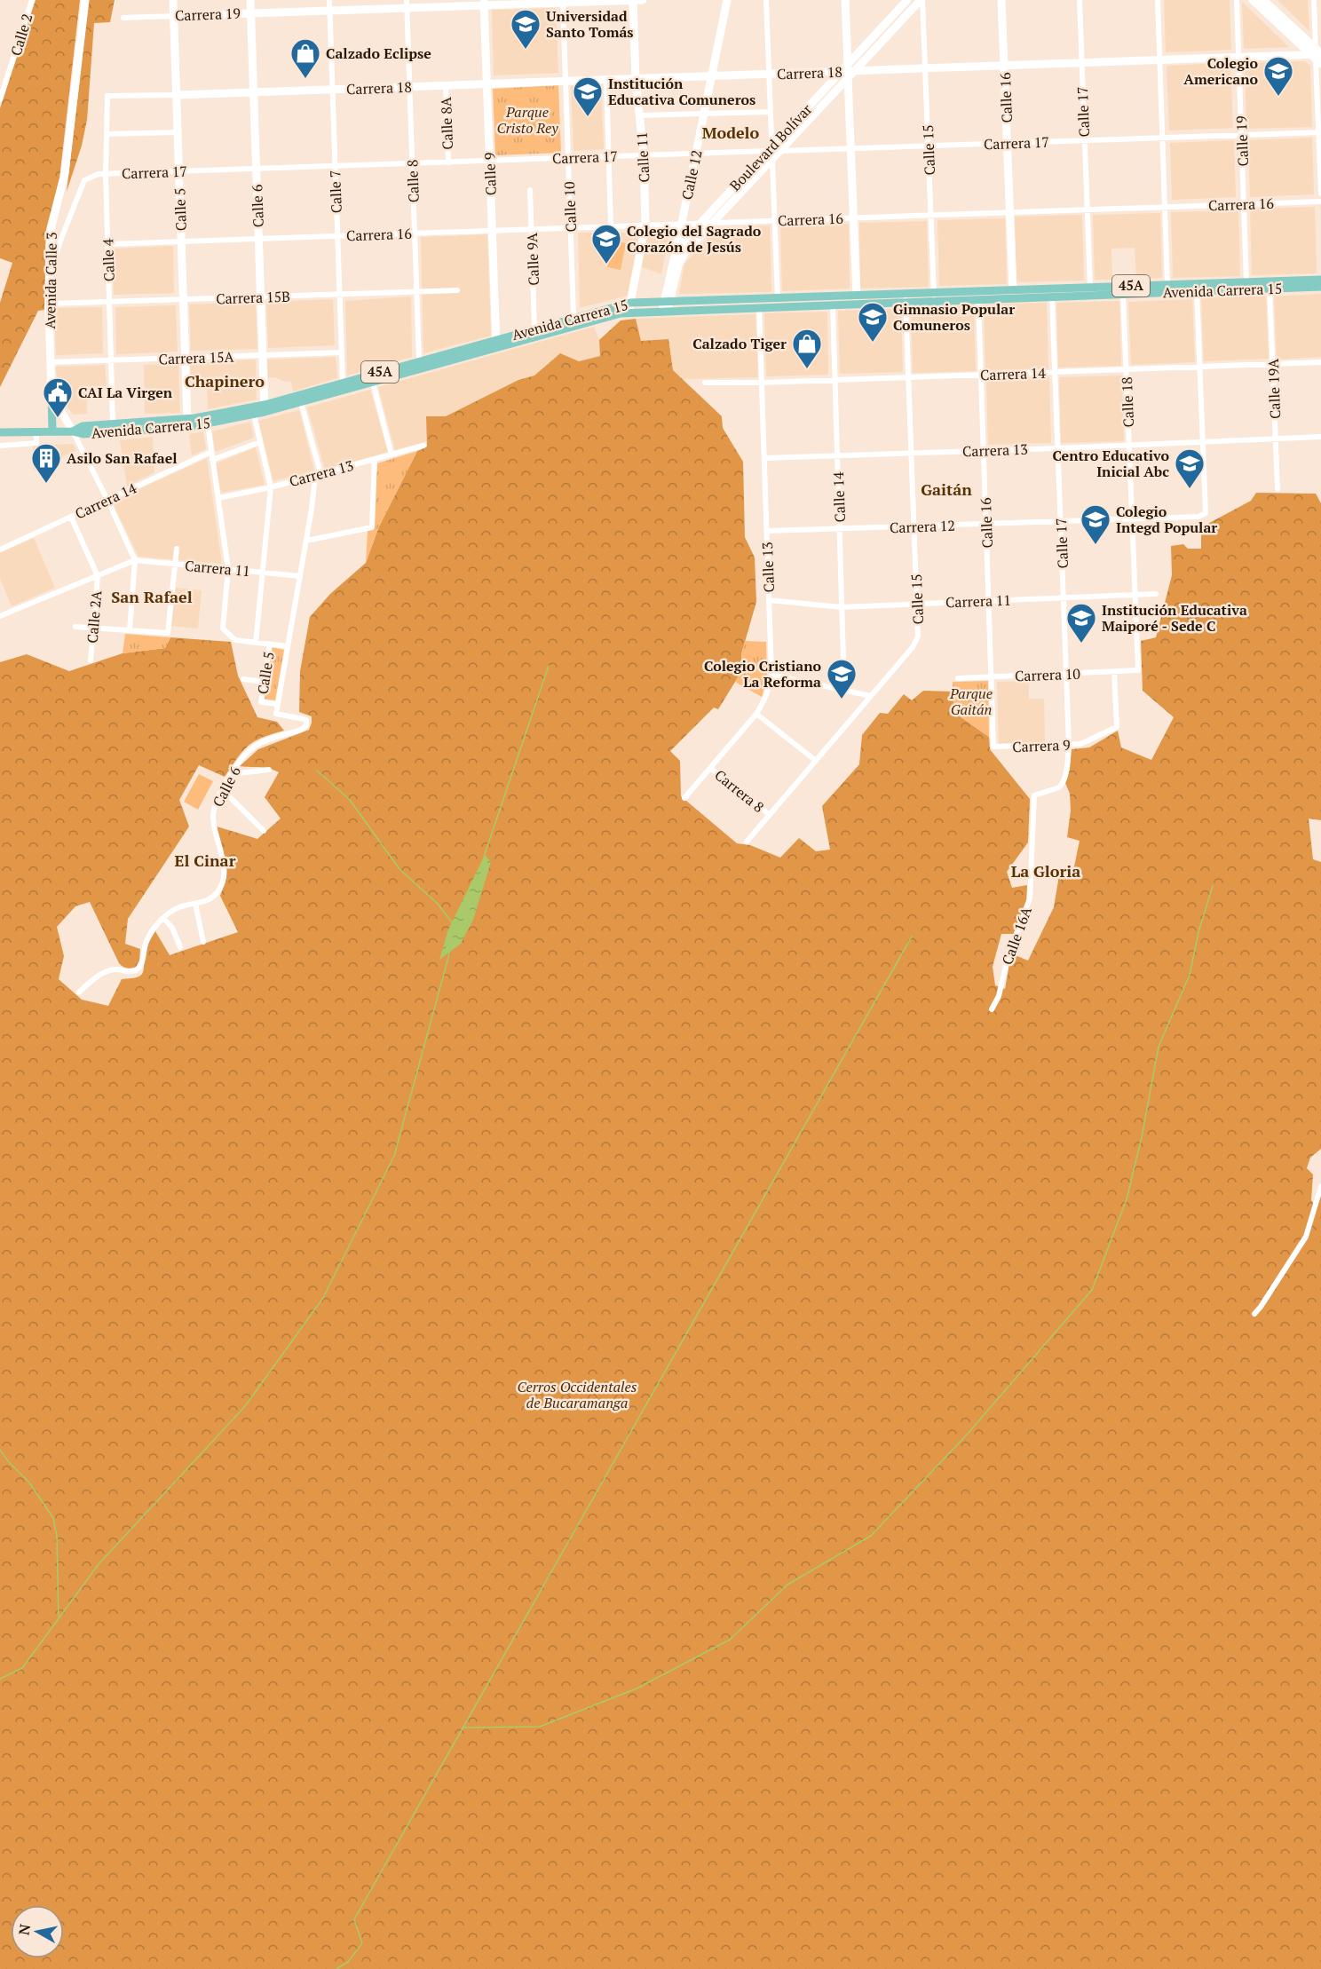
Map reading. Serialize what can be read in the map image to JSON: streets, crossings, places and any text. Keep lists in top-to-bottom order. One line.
{"streets":{"main road":["45A","Avenida Carrera 15"],"street":["Carrera 19","Calle 2","Carrera 18","Calle 16","Calle 17","Calle 8A","Calle 19","Carrera 17","Boulevard Bolívar","Calle 15","Calle 11","Calle 9","Calle 12","Calle 8","Calle 7","Carrera 16","Calle 6","Calle 10","Calle 5","Calle 9A","Calle 4","Avenida Calle 3","Carrera 15B","Carrera 15A","Carrera 14","Calle 19A","Calle 18","Carrera 13","Calle 14","Carrera 12","Calle 13","Carrera 11","Calle 2A","Carrera 10","Carrera 9","Carrera 8","Calle 16A"]},"crossings":[["Carrera 19","Calle 11"],["Carrera 19","Calle 9"],["Carrera 19","Calle 8"],["Carrera 19","Calle 7"],["Carrera 19","Calle 6"],["Carrera 19","Calle 10"],["Carrera 19","Calle 5"],["Carrera 18","Calle 16"],["Carrera 18","Calle 17"],["Carrera 18","Calle 8A"],["Carrera 18","Calle 19"],["Carrera 18","Boulevard Bolívar"],["Carrera 18","Calle 15"],["Carrera 18","Calle 11"],["Carrera 18","Calle 9"],["Carrera 18","Calle 12"],["Carrera 18","Calle 8"],["Carrera 18","Calle 7"],["Carrera 18","Calle 6"],["Carrera 18","Calle 10"],["Carrera 18","Calle 5"],["Carrera 18","Calle 4"],["Calle 16","Carrera 17"],["Calle 16","Carrera 16"],["Calle 16","Avenida Carrera 15"],["Calle 16","Carrera 14"],["Calle 16","Carrera 13"],["Calle 16","Carrera 12"],["Calle 16","Carrera 11"],["Calle 16","Carrera 10"],["Calle 16","Carrera 9"],["Calle 17","Carrera 17"],["Calle 17","Carrera 16"],["Calle 17","Avenida Carrera 15"],["Calle 17","Carrera 14"],["Calle 17","Carrera 13"],["Calle 17","Carrera 12"],["Calle 17","Carrera 11"],["Calle 17","Carrera 10"],["Calle 17","Carrera 9"],["Calle 17","Calle 16A"],["Calle 8A","Carrera 17"],["Calle 19","Carrera 17"],["Calle 19","Carrera 16"],["Calle 19","Avenida Carrera 15"],["Carrera 17","Boulevard Bolívar"],["Carrera 17","Calle 15"],["Carrera 17","Calle 11"],["Carrera 17","Calle 9"],["Carrera 17","Calle 12"],["Carrera 17","Calle 8"],["Carrera 17","Calle 7"],["Carrera 17","Calle 6"],["Carrera 17","Calle 10"],["Carrera 17","Calle 5"],["Carrera 17","Calle 4"],["Carrera 17","Avenida Calle 3"],["Boulevard Bolívar","Calle 15"],["Boulevard Bolívar","Calle 12"],["Boulevard Bolívar","Carrera 16"],["Boulevard Bolívar","Avenida Carrera 15"],["Calle 15","Carrera 16"],["Calle 15","Avenida Carrera 15"],["Calle 15","Carrera 14"],["Calle 15","Carrera 13"],["Calle 15","Carrera 12"],["Calle 15","Carrera 11"],["Calle 15","Carrera 8"],["Calle 11","Carrera 16"],["Calle 11","Avenida Carrera 15"],["Calle 9","Carrera 16"],["Calle 9","Avenida Carrera 15"],["Calle 12","Carrera 16"],["Calle 8","Carrera 16"],["Calle 8","Avenida Carrera 15"],["Calle 8","Carrera 15B"],["Calle 7","Carrera 16"],["Calle 7","Avenida Carrera 15"],["Calle 7","Carrera 15B"],["Calle 7","Carrera 15A"],["Carrera 16","Calle 6"],["Carrera 16","Calle 10"],["Carrera 16","Calle 5"],["Carrera 16","Calle 9A"],["Carrera 16","Calle 4"],["Calle 6","Calle 5"],["Calle 6","Avenida Carrera 15"],["Calle 6","Carrera 15B"],["Calle 6","Carrera 15A"],["Calle 10","Avenida Carrera 15"],["Calle 5","Avenida Carrera 15"],["Calle 5","Carrera 15B"],["Calle 5","Carrera 15A"],["Calle 5","Carrera 13"],["Calle 5","Carrera 11"],["Calle 9A","Avenida Carrera 15"],["Calle 4","Avenida Carrera 15"],["Calle 4","Carrera 15B"],["Calle 4","Carrera 15A"],["Avenida Calle 3","45A"],["Avenida Calle 3","Avenida Carrera 15"],["Avenida Calle 3","Carrera 15B"],["Avenida Calle 3","Carrera 15A"],["45A","Avenida Carrera 15"],["Avenida Carrera 15","Calle 19A"],["Avenida Carrera 15","Calle 18"],["Avenida Carrera 15","Calle 14"],["Avenida Carrera 15","Calle 13"],["Carrera 14","Calle 19A"],["Carrera 14","Calle 18"],["Carrera 14","Calle 14"],["Carrera 14","Calle 13"],["Carrera 14","Calle 2A"],["Calle 19A","Carrera 13"],["Calle 18","Carrera 13"],["Calle 18","Carrera 12"],["Calle 18","Carrera 11"],["Calle 18","Carrera 10"],["Carrera 13","Calle 14"],["Carrera 13","Carrera 12"],["Carrera 13","Calle 13"],["Calle 14","Carrera 12"],["Calle 14","Carrera 11"],["Carrera 12","Calle 13"],["Calle 13","Carrera 11"],["Calle 13","Carrera 8"],["Carrera 10","Carrera 9"]],"districts":["Modelo","Chapinero","Gaitán","San Rafael","El Cinar","La Gloria"],"parks":["Parque Cristo Rey","Parque Gaitán","Cerros Occidentales de Bucaramanga"],"places":{"school or university":["Universidad Santo Tomás","Colegio Americano","Institución Educativa Comuneros","Colegio del Sagrado Corazón de Jesús","Gimnasio Popular Comuneros","Centro Educativo Inicial Abc","Colegio Integd Popular","Institución Educativa Maiporé - Sede C","Colegio Cristiano La Reforma"],"shop":["Calzado Eclipse","Calzado Tiger"],"public building":["CAI La Virgen"],"building":["Asilo San Rafael"]},"north":"left"}
